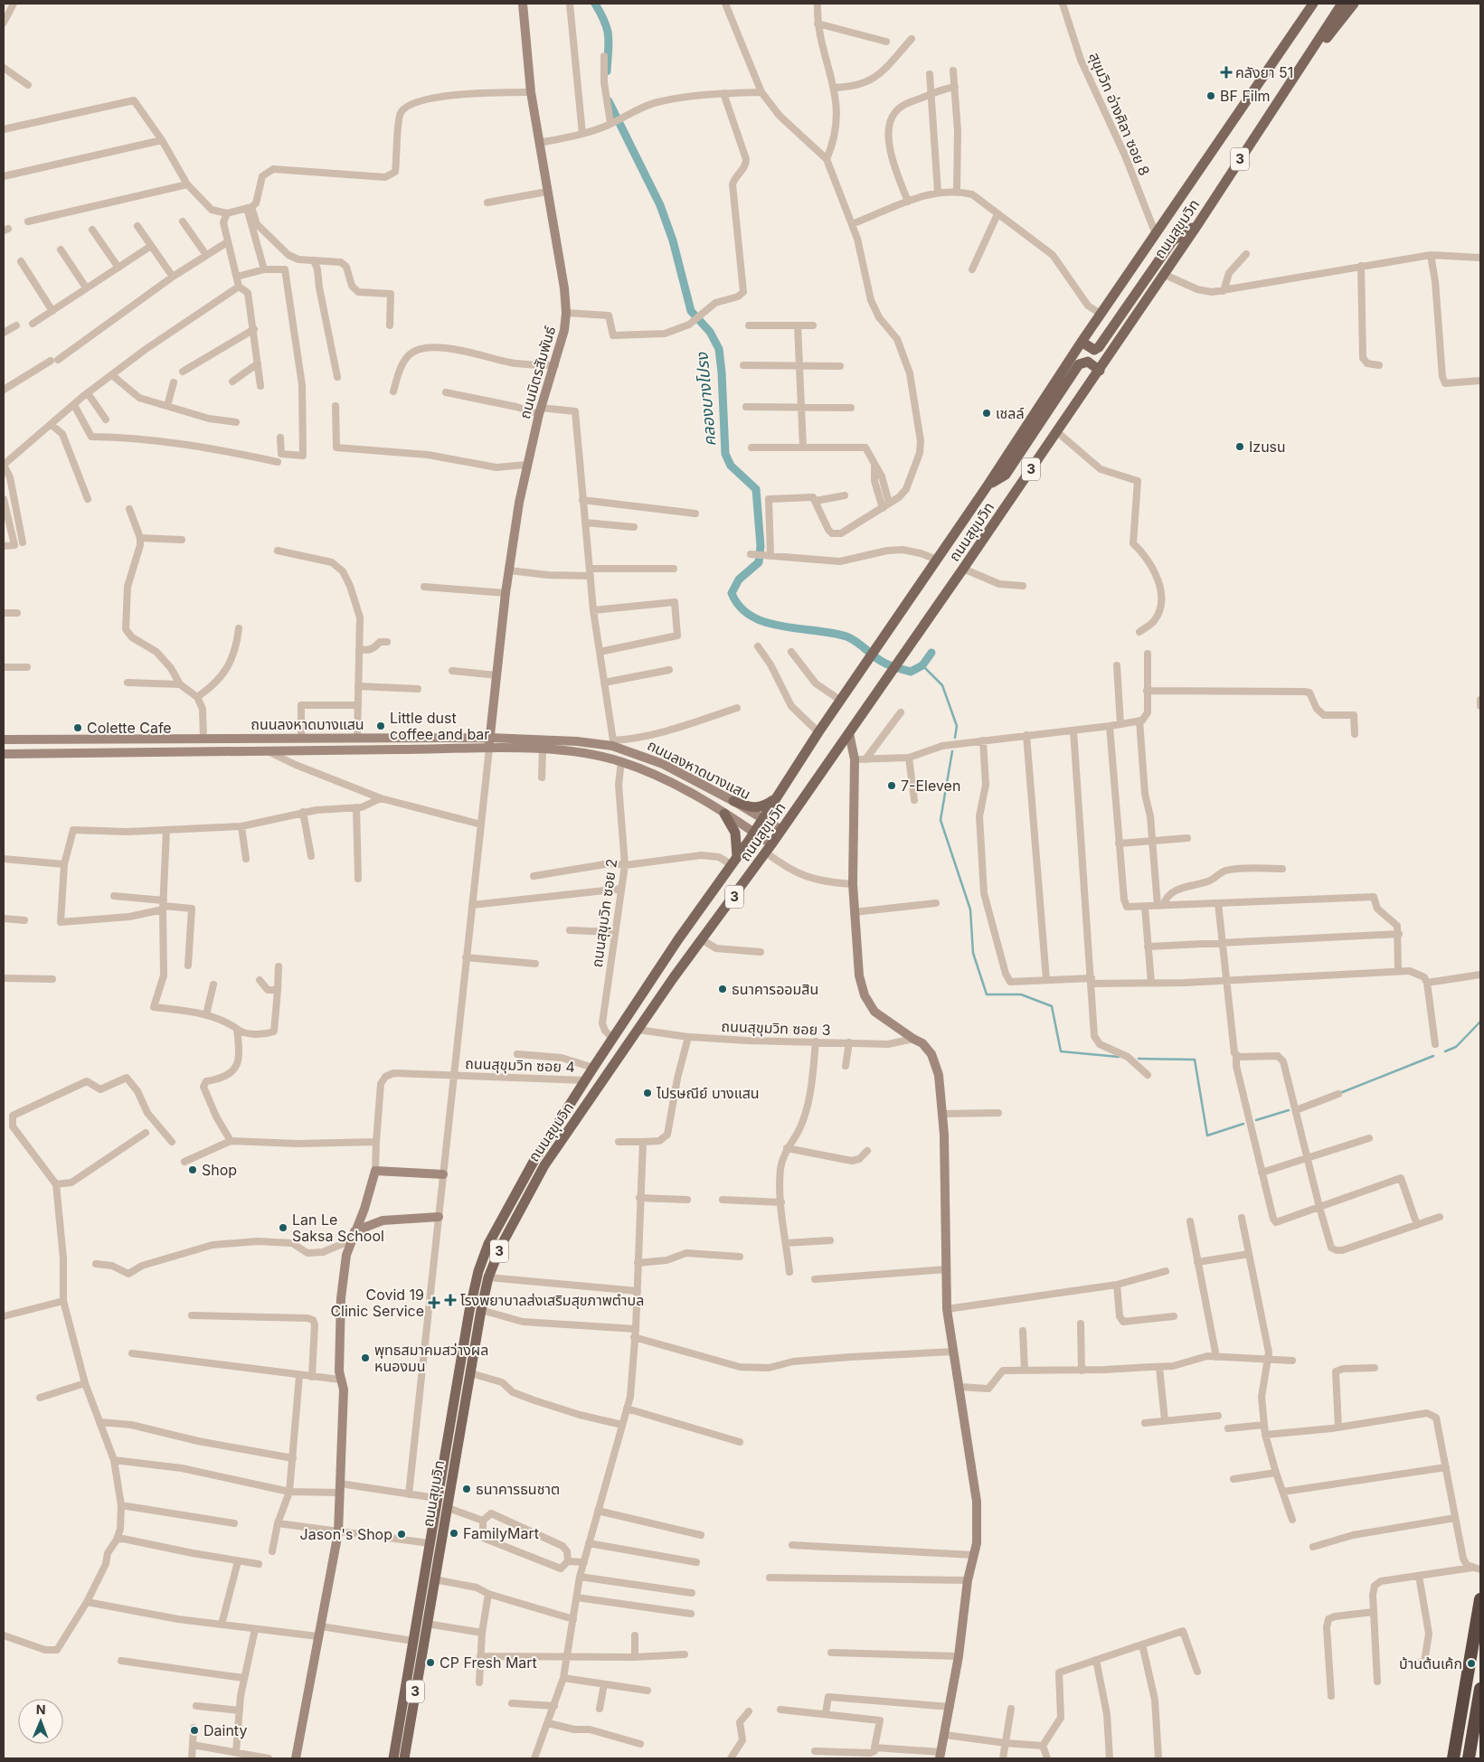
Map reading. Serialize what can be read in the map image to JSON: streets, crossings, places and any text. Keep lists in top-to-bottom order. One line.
{"streets":{"main road":["3","ถนนสุขุมวิท"],"street":["สุขุมวิท อ่างศิลา ซอย 8","ถนนมิตรสัมพันธ์","ถนนลงหาดบางแสน","ถนนสุขุมวิท ซอย 2","ถนนสุขุมวิท ซอย 3","ถนนสุขุมวิท ซอย 4"]},"crossings":[["สุขุมวิท อ่างศิลา ซอย 8","ถนนสุขุมวิท"],["ถนนสุขุมวิท","ถนนลงหาดบางแสน"],["ถนนสุขุมวิท","ถนนสุขุมวิท ซอย 2"],["ถนนสุขุมวิท","ถนนสุขุมวิท ซอย 3"],["ถนนสุขุมวิท","ถนนสุขุมวิท ซอย 4"],["ถนนมิตรสัมพันธ์","ถนนลงหาดบางแสน"],["ถนนลงหาดบางแสน","ถนนสุขุมวิท ซอย 2"]],"water":["คลองบางโปรง"],"places":{"health":["คลังยา 51","โรงพยาบาลส่งเสริมสุขภาพตำบล","Covid 19 Clinic Service"],"other":["BF Film","เชลล์","Izusu","Little dust coffee and bar","Colette Cafe","7-Eleven","ธนาคารออมสิน","ไปรษณีย์ บางแสน","Shop","Lan Le Saksa School","พุทธสมาคมสว่างผล หนองมน","ธนาคารธนชาต","FamilyMart","Jason's Shop","CP Fresh Mart","บ้านต้นเค้ก","Dainty"]},"north":"top"}
